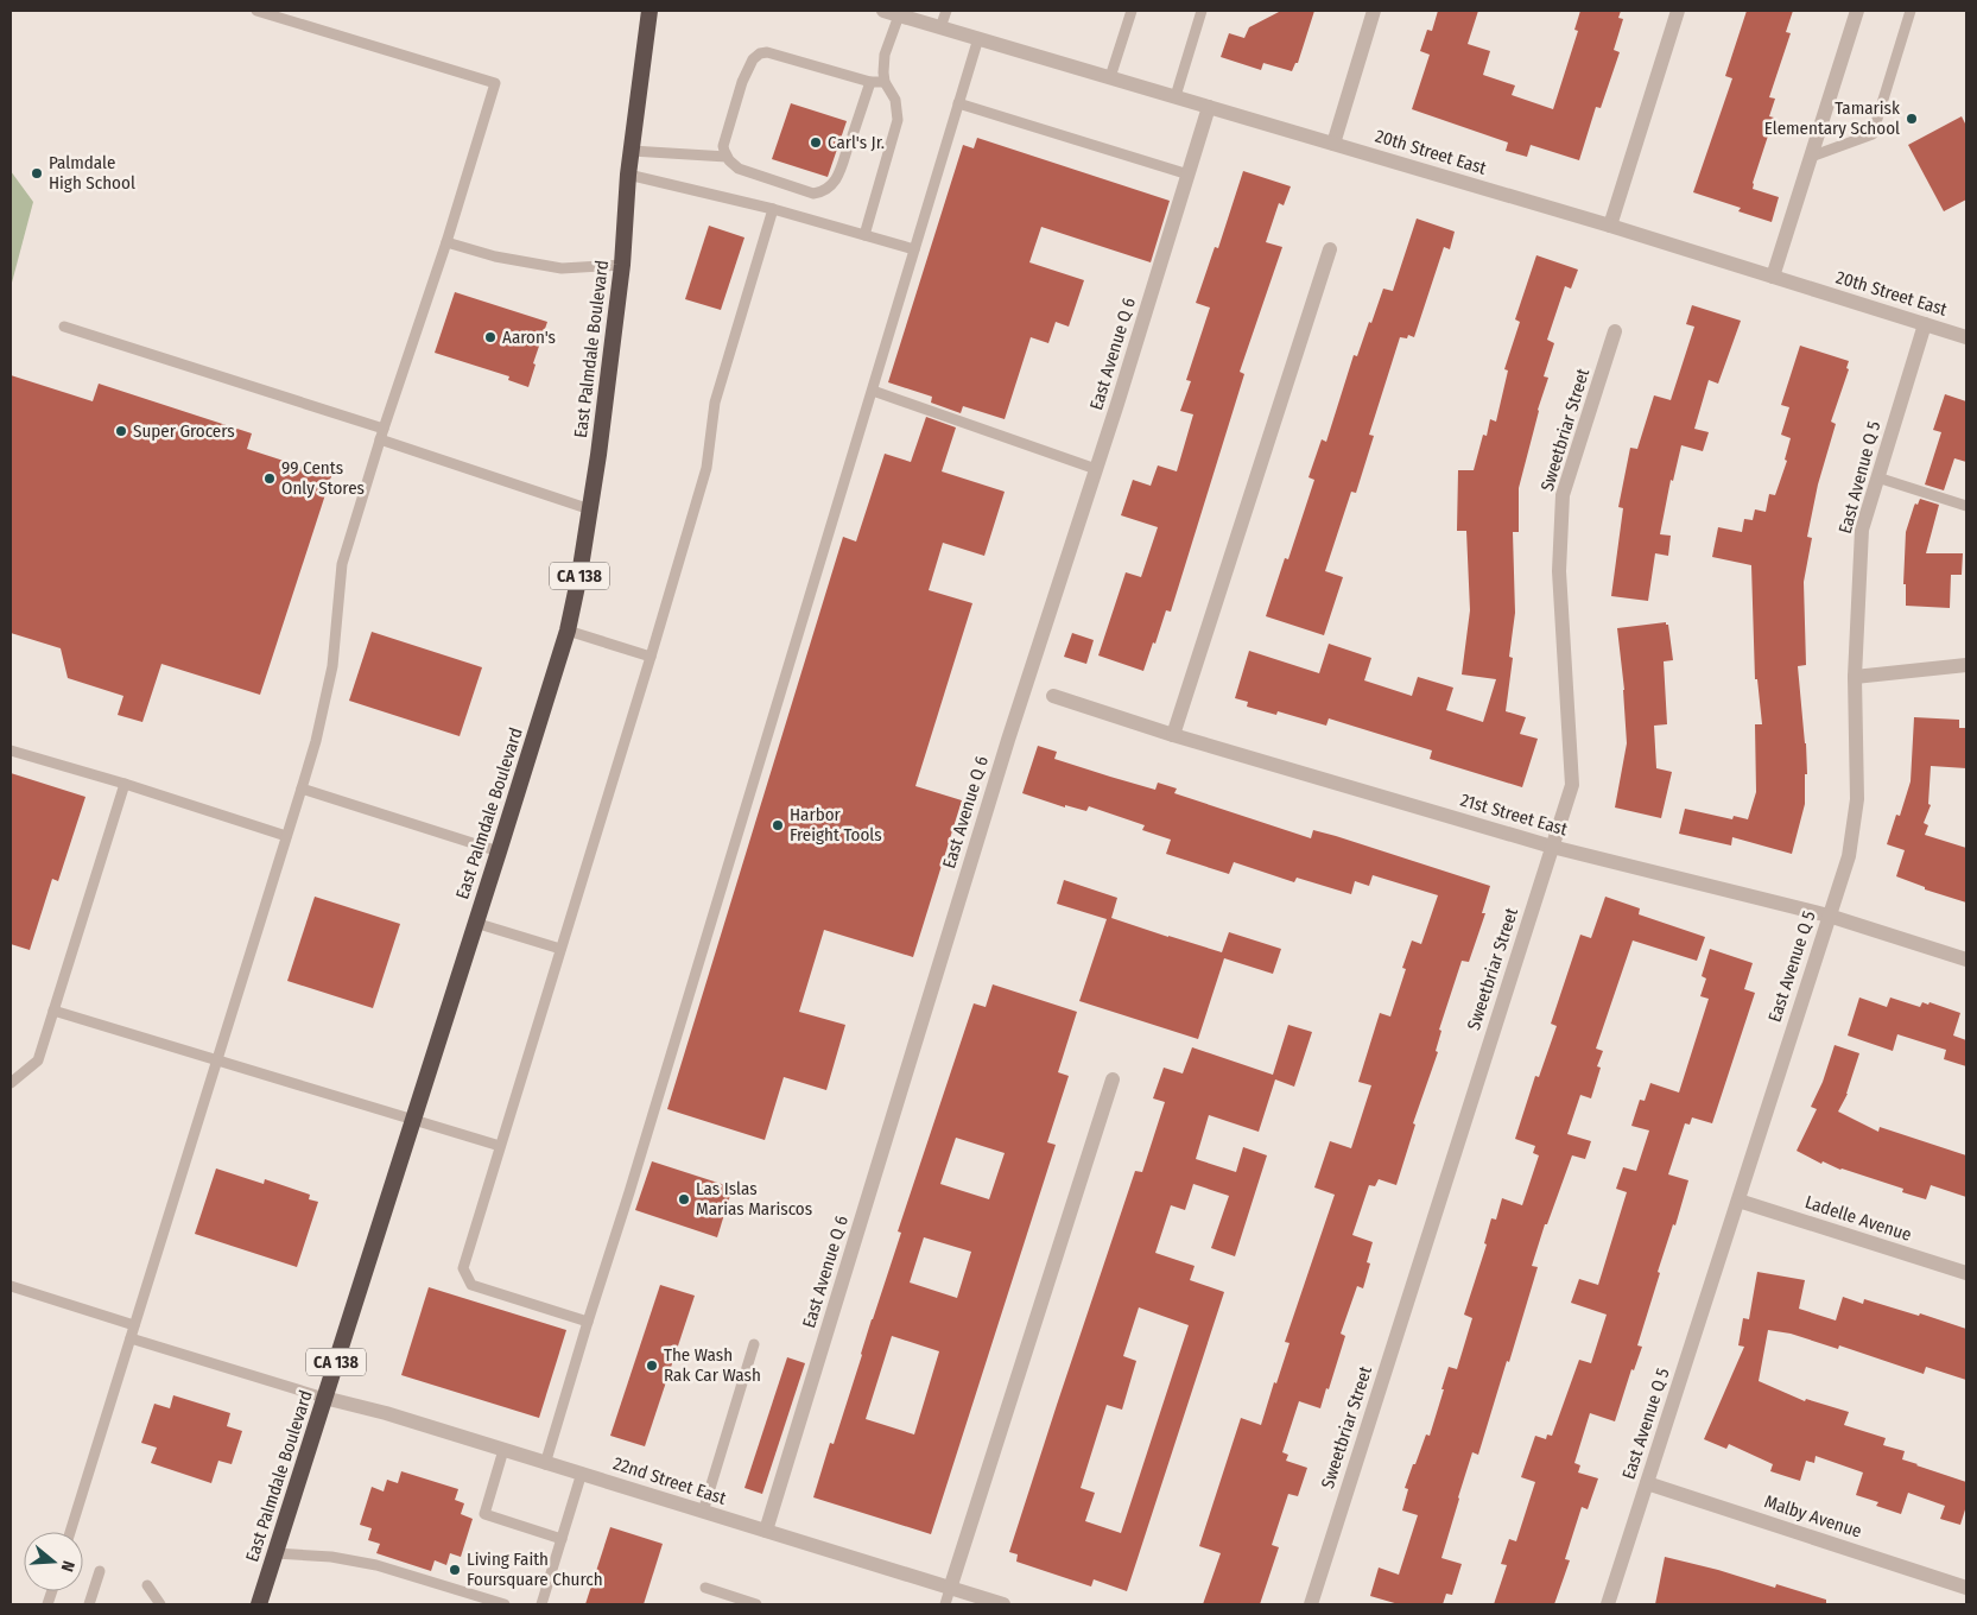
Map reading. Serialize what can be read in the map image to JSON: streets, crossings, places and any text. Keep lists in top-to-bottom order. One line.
{"streets":{"highway":["East Palmdale Boulevard","CA 138"],"street":["20th Street East","East Avenue Q 6","Sweetbriar Street","East Avenue Q 5","21st Street East","Ladelle Avenue","22nd Street East","Malby Avenue"]},"crossings":[["20th Street East","East Avenue Q 6"],["20th Street East","East Avenue Q 5"],["East Palmdale Boulevard","22nd Street East"],["East Avenue Q 6","22nd Street East"],["Sweetbriar Street","21st Street East"],["East Avenue Q 5","21st Street East"],["East Avenue Q 5","Ladelle Avenue"],["East Avenue Q 5","Malby Avenue"]],"places":["Tamarisk Elementary School","Carl's Jr.","Palmdale High School","Aaron's","Super Grocers","99 Cents Only Stores","Harbor Freight Tools","Las Islas Marias Mariscos","The Wash Rak Car Wash","Living Faith Foursquare Church"],"north":"right"}
